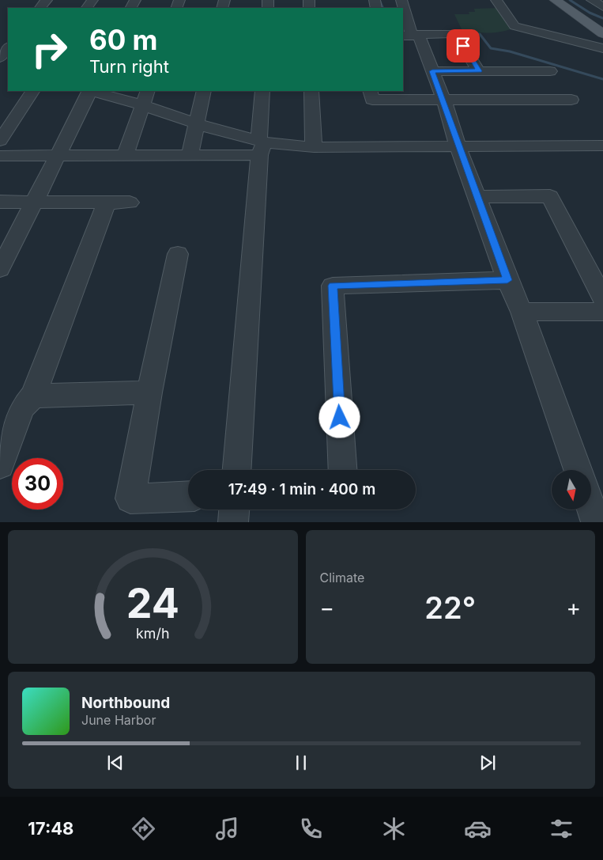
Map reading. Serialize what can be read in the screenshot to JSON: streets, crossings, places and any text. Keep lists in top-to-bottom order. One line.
{"north":"bottom","page":{"turn":["60 m","Turn right"],"limit":"30","trip":"17:49 · 1 min · 400 m","tile":"Climate","heat":["−","22°","+"],"song":["Northbound","June Harbor"],"tabs":"17:48","gauge":["24","km/h"]}}
